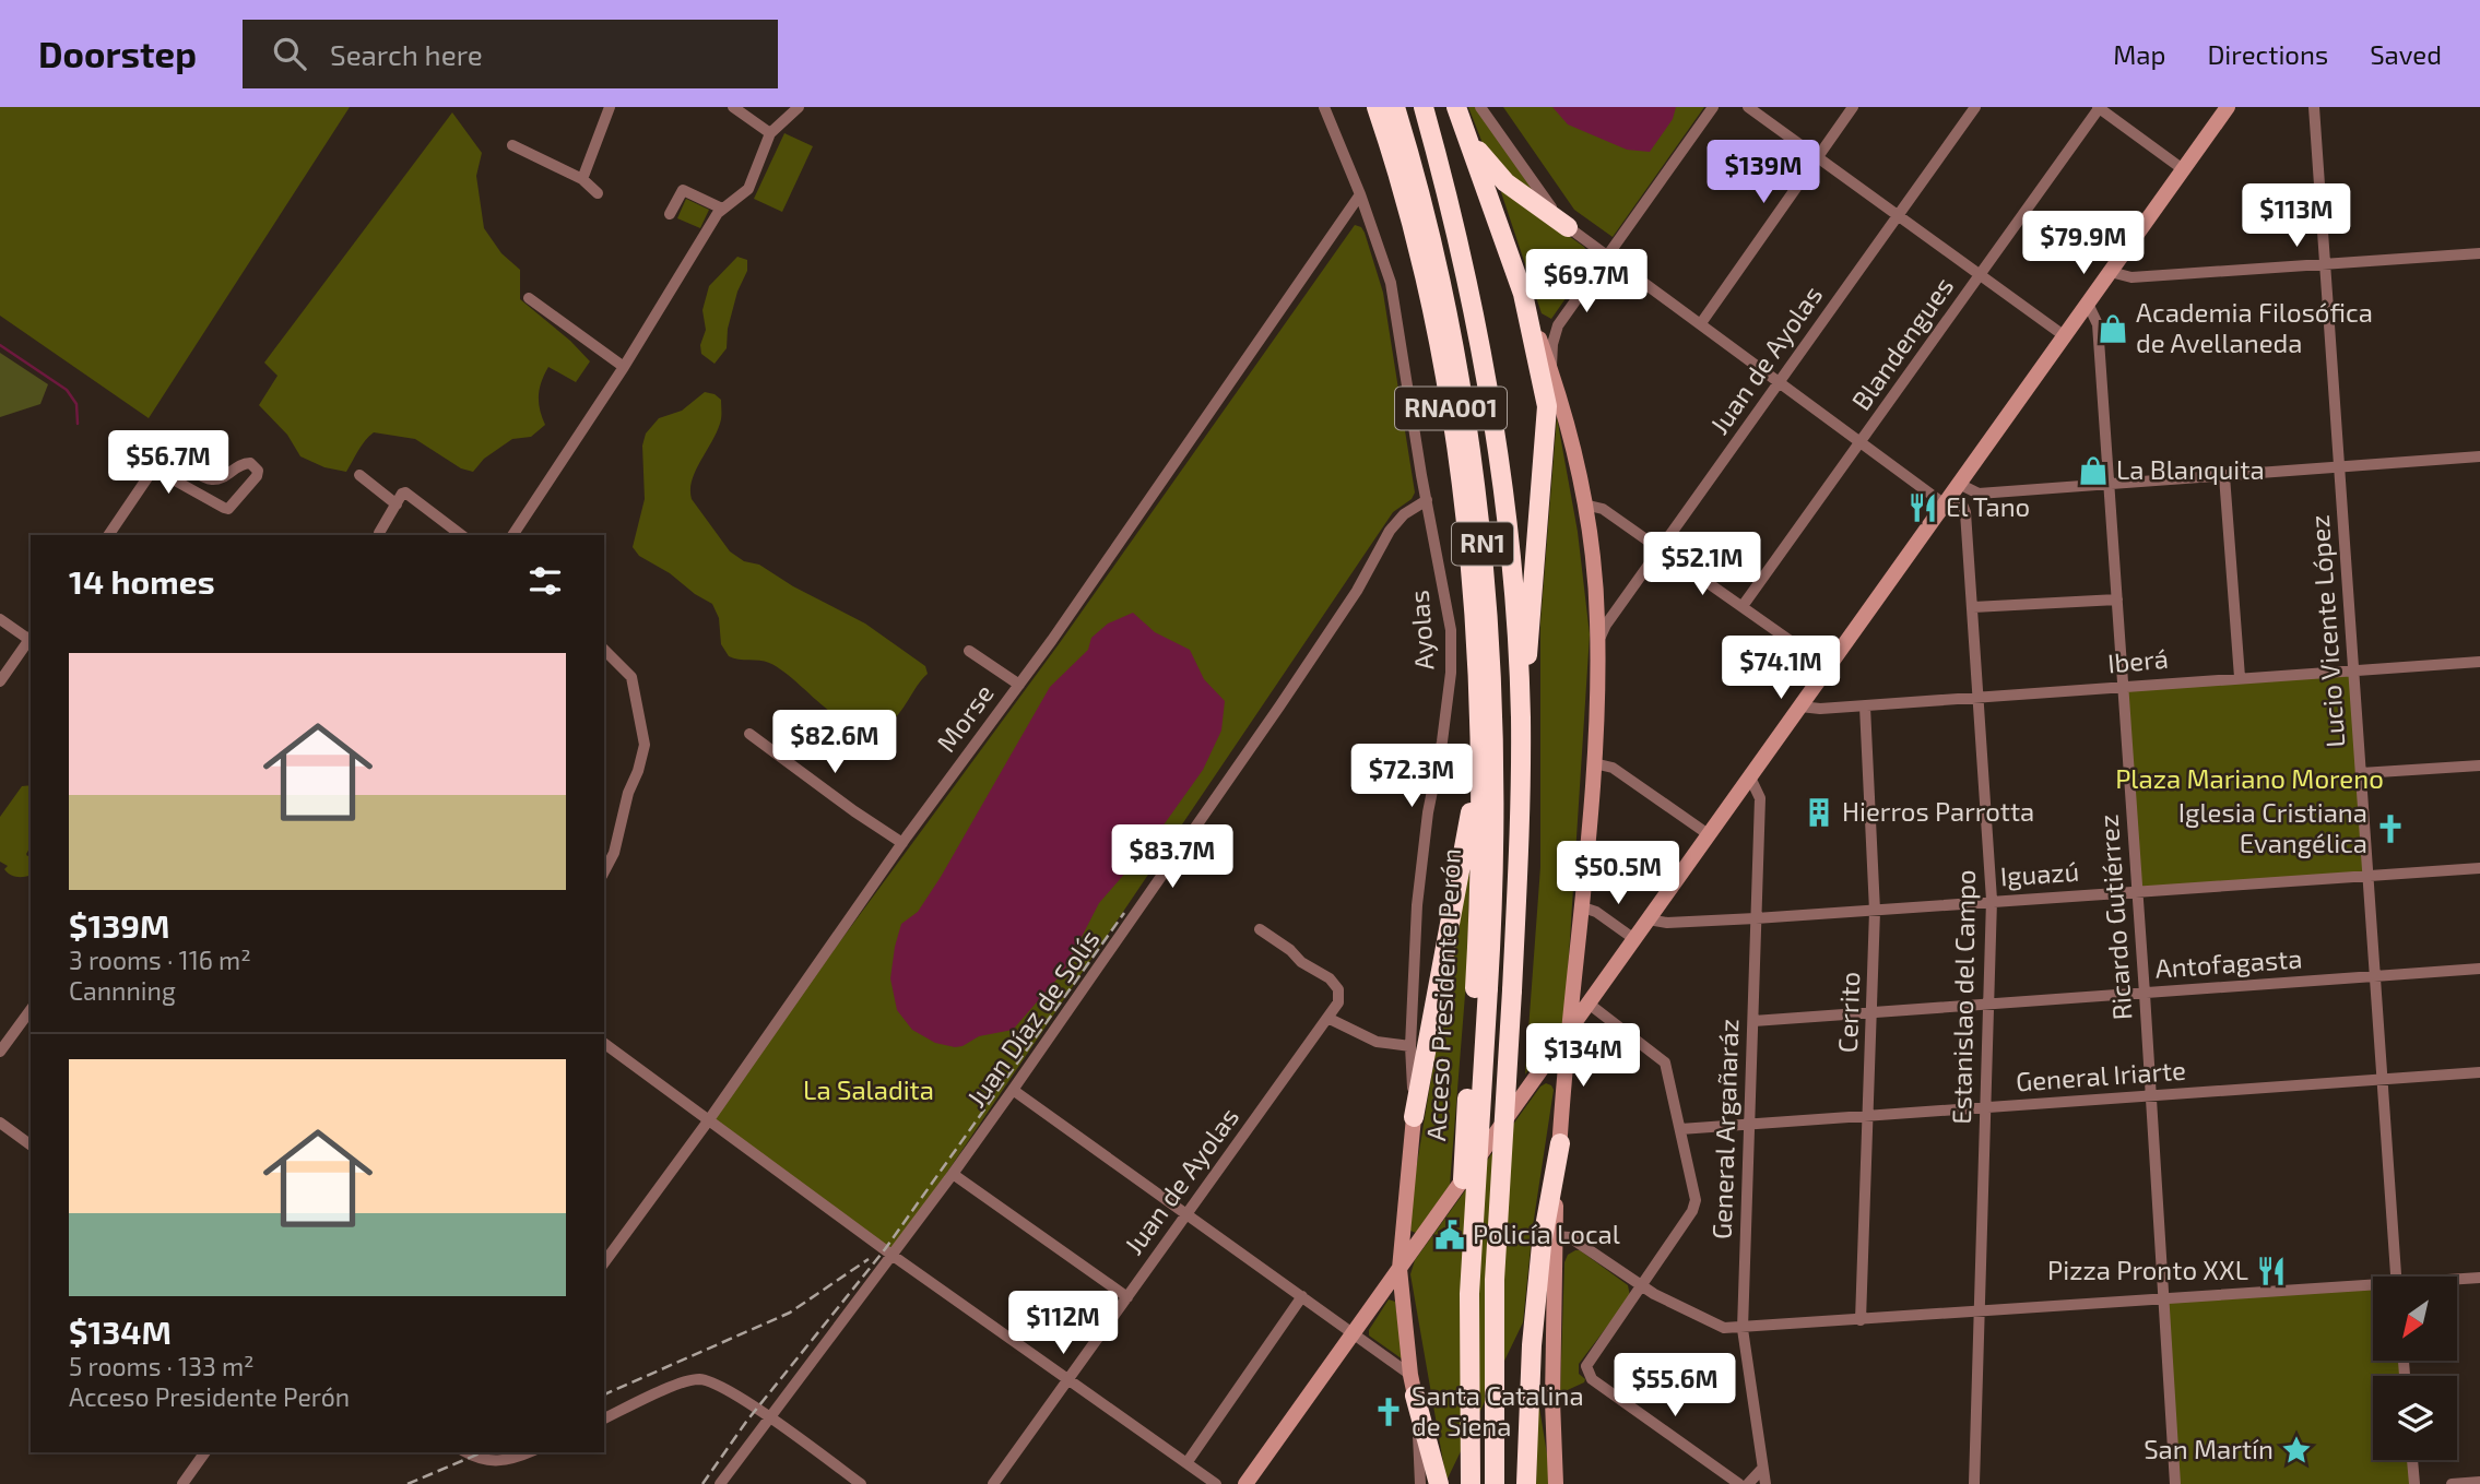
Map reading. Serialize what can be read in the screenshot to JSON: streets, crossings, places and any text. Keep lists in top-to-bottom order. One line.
{"streets":{"highway":["RNA001","RN1","Acceso Presidente Perón"],"street":["Blandengues","Juan de Ayolas","Ayolas","Lucio Vicente López","Iberá","Morse","Iguazú","Ricardo Gutiérrez","Antofagasta","Estanislao del Campo","Cerrito","Juan Díaz de Solís","General Iriarte","General Argañaráz"]},"crossings":[["RN1","Acceso Presidente Perón"],["Ayolas","Morse"],["Ayolas","Juan Díaz de Solís"],["Lucio Vicente López","Iberá"],["Lucio Vicente López","Iguazú"],["Lucio Vicente López","Antofagasta"],["Lucio Vicente López","General Iriarte"],["Iberá","Ricardo Gutiérrez"],["Iberá","Estanislao del Campo"],["Iberá","Cerrito"],["Iguazú","Ricardo Gutiérrez"],["Iguazú","Estanislao del Campo"],["Iguazú","Cerrito"],["Iguazú","General Argañaráz"],["Ricardo Gutiérrez","Antofagasta"],["Ricardo Gutiérrez","General Iriarte"],["Antofagasta","Estanislao del Campo"],["Antofagasta","Cerrito"],["Antofagasta","General Argañaráz"],["Estanislao del Campo","General Iriarte"],["Cerrito","General Iriarte"],["General Iriarte","General Argañaráz"]],"parks":["Plaza Mariano Moreno","La Saladita"],"places":{"shop":["Academia Filosófica de Avellaneda","La Blanquita"],"restaurant":["El Tano","Pizza Pronto XXL"],"building":["Hierros Parrotta"],"church":["Iglesia Cristiana Evangélica","Santa Catalina de Siena"],"public building":["Policía Local"],"place":["San Martín"]},"north":"bottom left","page":{"header":"Doorstep","search":"Search here","nav":["Map","Directions","Saved"],"price":["$139M","$113M","$79.9M","$69.7M","$56.7M","$52.1M","$74.1M","$82.6M","$72.3M","$83.7M","$50.5M","$134M","$112M","$55.6M"],"heading":"14 homes","list":[{"name":"$139M","note":"3 rooms · 116 m² · Cannning"},{"name":"$134M","note":"5 rooms · 133 m² · Acceso Presidente Perón"}]}}
